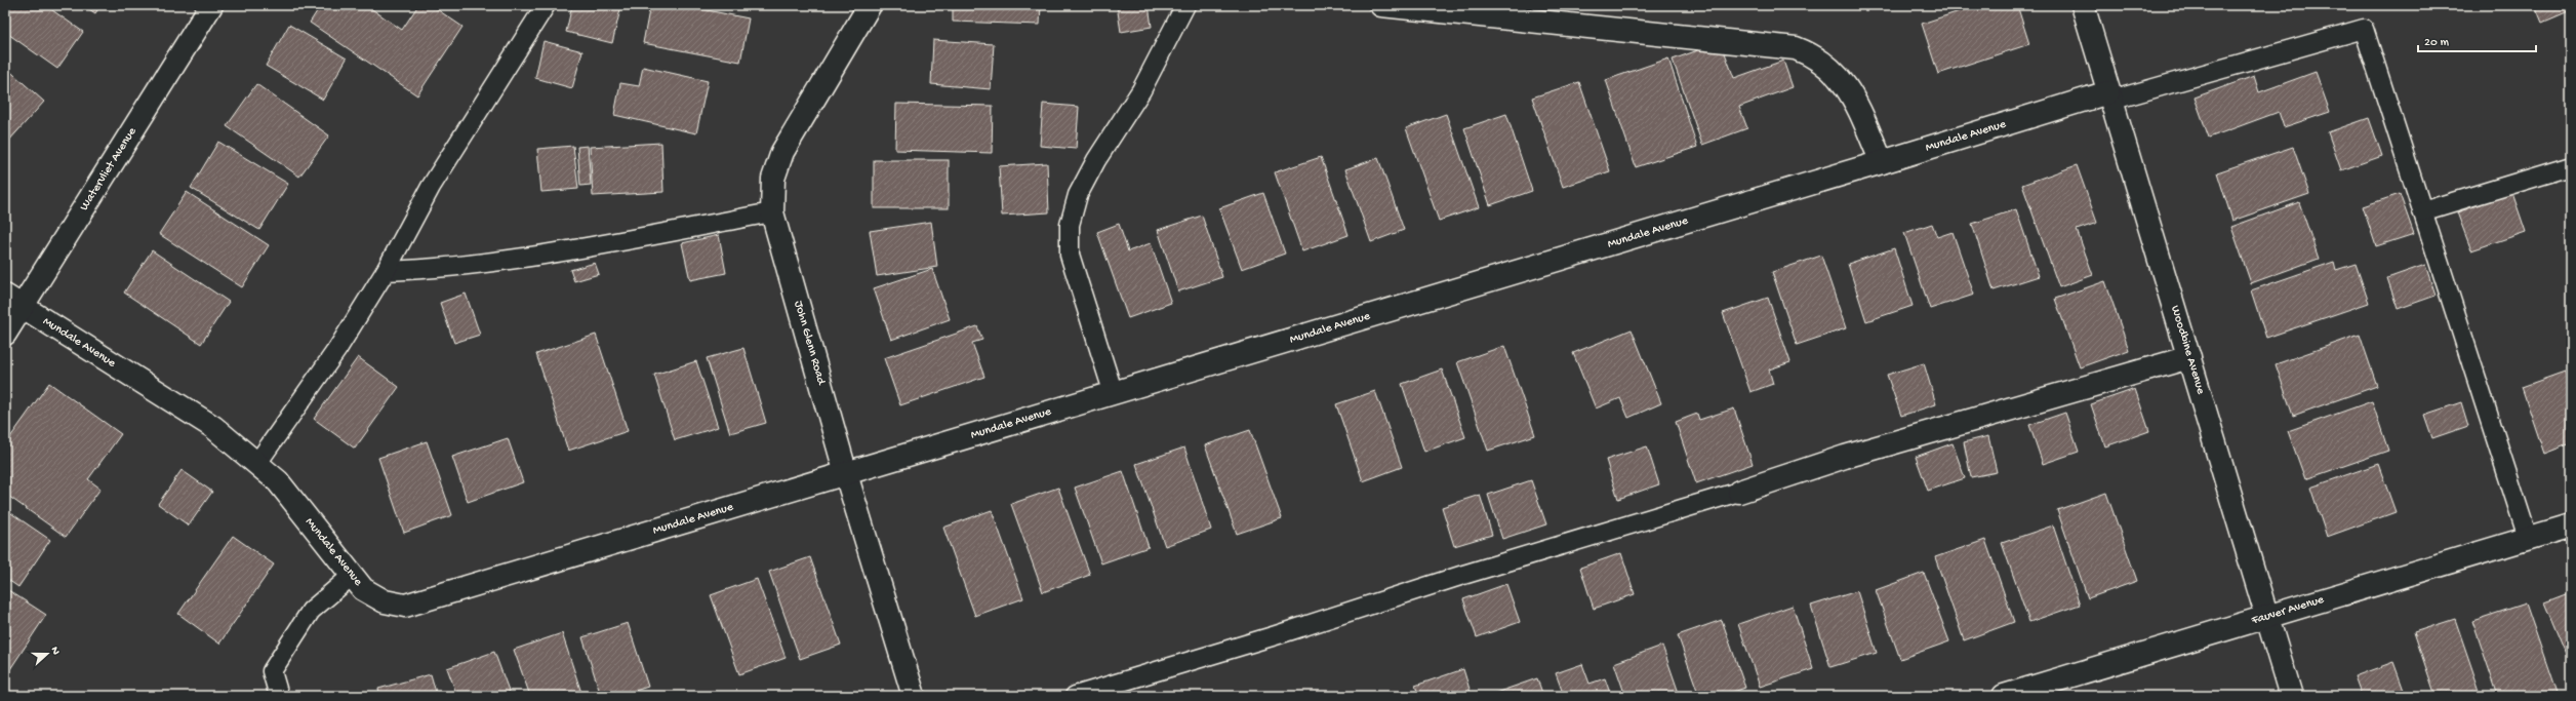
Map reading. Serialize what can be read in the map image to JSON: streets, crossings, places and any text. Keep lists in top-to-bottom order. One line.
{"streets":{"street":["Mundale Avenue","Watervliet Avenue","John Glenn Road","Woodbine Avenue","Fauver Avenue"]},"crossings":[["Mundale Avenue","Watervliet Avenue"],["Mundale Avenue","John Glenn Road"],["Mundale Avenue","Woodbine Avenue"],["Woodbine Avenue","Fauver Avenue"]],"scale_bar":"20 m","north":"right"}
